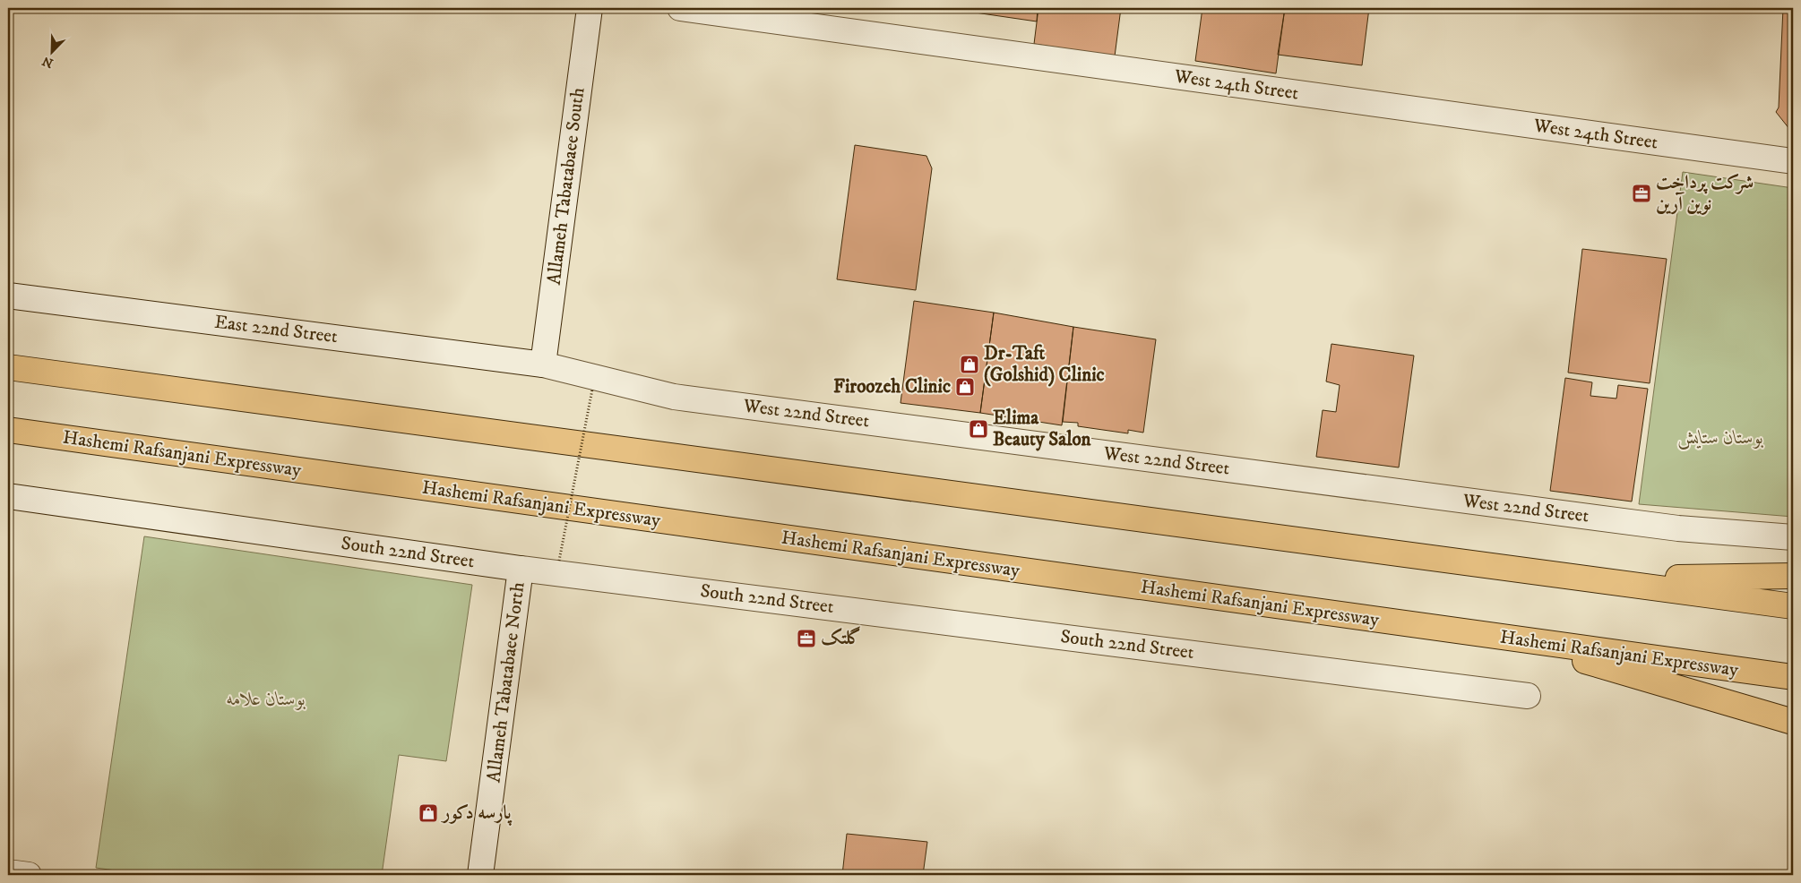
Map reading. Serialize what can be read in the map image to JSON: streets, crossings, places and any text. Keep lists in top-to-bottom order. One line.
{"streets":{"highway":["Hashemi Rafsanjani Expressway"],"street":["West 24th Street","Allameh Tabatabaee South","East 22nd Street","West 22nd Street","South 22nd Street","Allameh Tabatabaee North"]},"crossings":[["Allameh Tabatabaee South","East 22nd Street"],["Allameh Tabatabaee South","West 22nd Street"],["East 22nd Street","West 22nd Street"],["South 22nd Street","Allameh Tabatabaee North"]],"parks":["بوستان ستایش","بوستان علامه"],"places":{"office":["شرکت پرداخت نوین آرین","گلتک"],"shop":["Dr-Taft (Golshid) Clinic","Firoozeh Clinic","Elima Beauty Salon","پارسه دکور"]},"north":"bottom left"}
